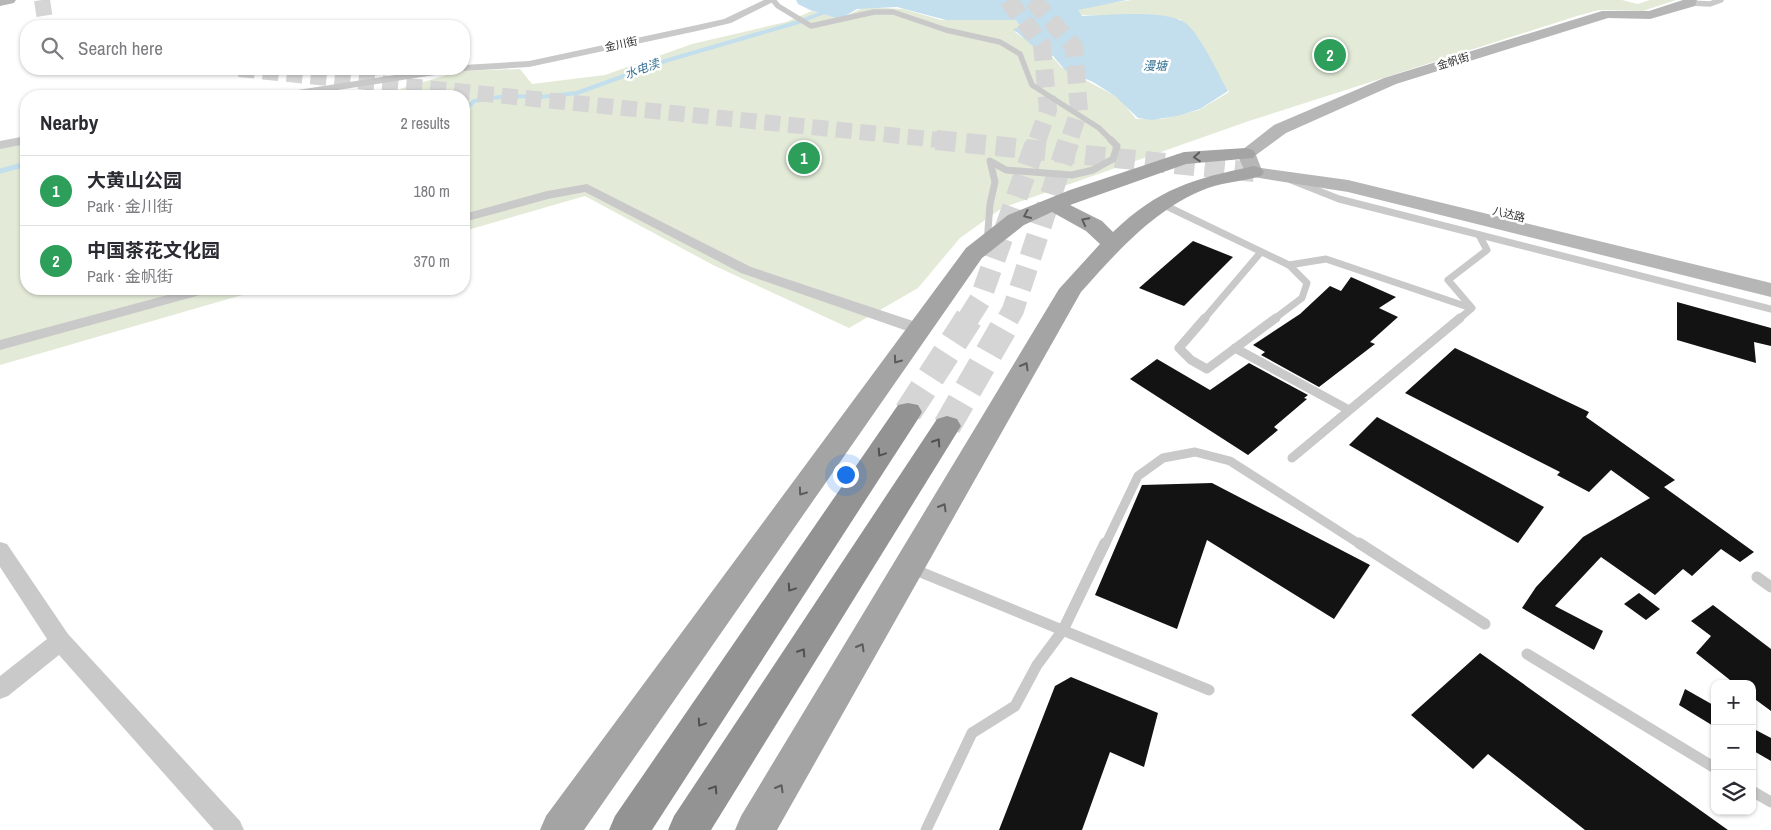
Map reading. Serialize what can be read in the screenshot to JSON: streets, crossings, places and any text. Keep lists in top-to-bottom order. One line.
{"streets":{"main road":["金帆街","八达路"],"street":["金川街"]},"crossings":[["金帆街","八达路"]],"water":["漫塘","水电渎"],"page":{"search":"Search here","pins":["2","1"],"heading":["Nearby","2 results"],"list":[{"mark":"1","name":"大黄山公园","note":"Park · 金川街","value":"180 m"},{"mark":"2","name":"中国茶花文化园","note":"Park · 金帆街","value":"370 m"}],"map_buttons":["+","−"]}}
